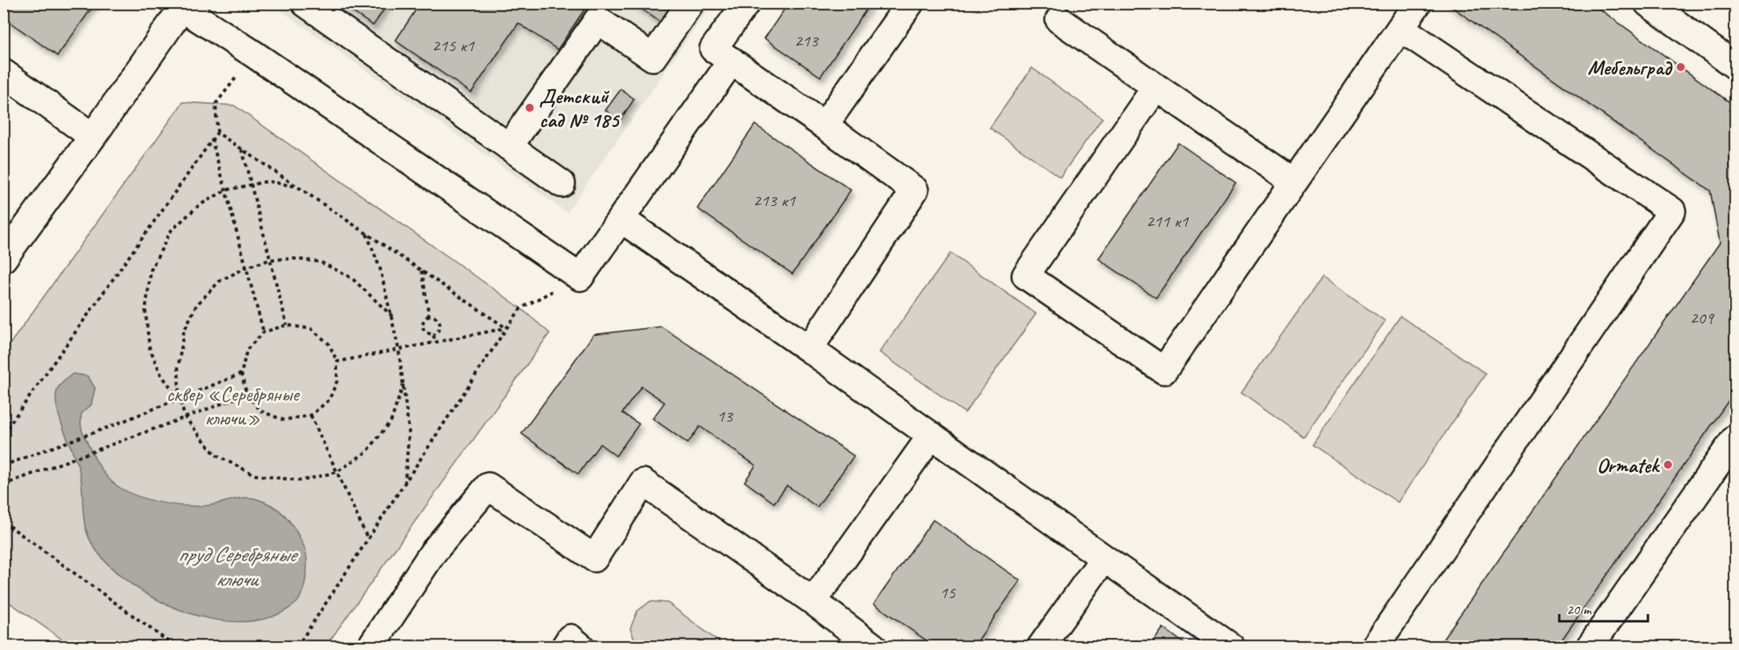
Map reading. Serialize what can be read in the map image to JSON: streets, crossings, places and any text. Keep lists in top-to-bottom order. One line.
{"water":["пруд Серебряные ключи"],"parks":["сквер «Серебряные ключи»"],"places":["Мебельград","Детский сад № 185","Ormatek"],"house_numbers":["213","215 к1","213 к1","211 к1","209","13","15"],"scale_bar":"20 m"}
